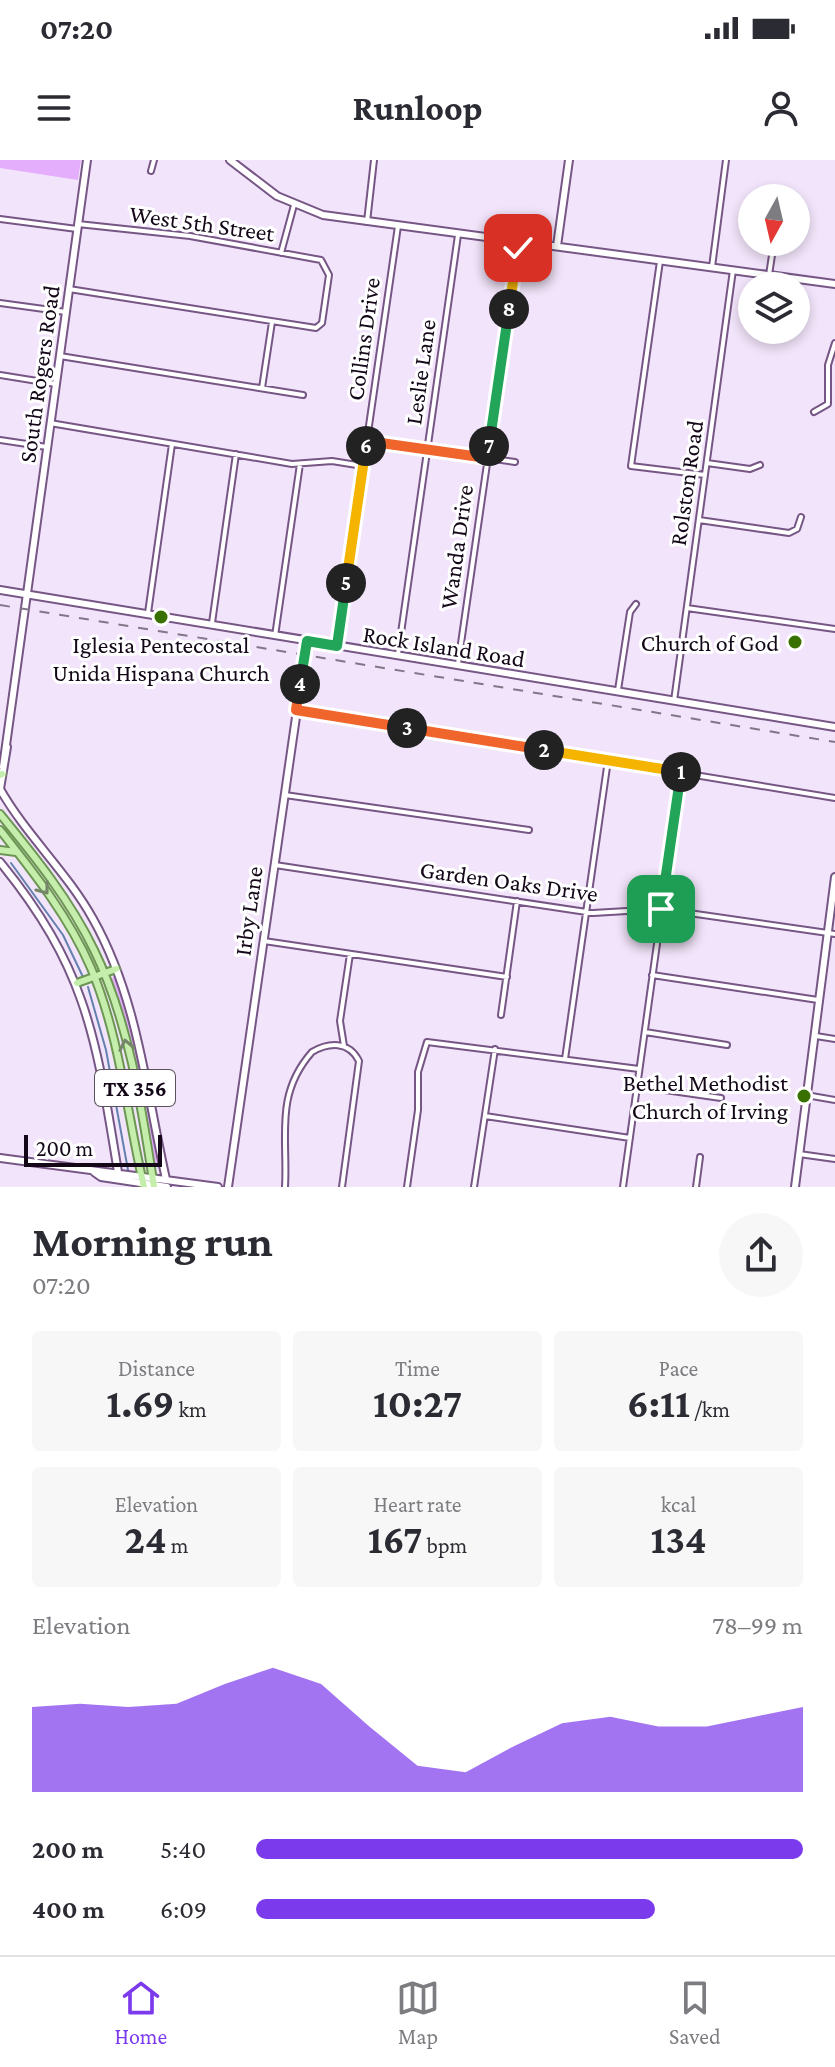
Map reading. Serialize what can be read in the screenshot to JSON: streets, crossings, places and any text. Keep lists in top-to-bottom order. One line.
{"streets":{"main road":["TX 356"],"street":["West 5th Street","Collins Drive","Leslie Lane","South Rogers Road","Rolston Road","Wanda Drive","Rock Island Road","Garden Oaks Drive","Irby Lane"]},"crossings":[["West 5th Street","Collins Drive"],["West 5th Street","Leslie Lane"],["West 5th Street","South Rogers Road"],["West 5th Street","Rolston Road"],["West 5th Street","Wanda Drive"],["Collins Drive","Rock Island Road"],["Leslie Lane","Rock Island Road"],["South Rogers Road","Rock Island Road"],["Rolston Road","Rock Island Road"],["Wanda Drive","Rock Island Road"],["Rock Island Road","Irby Lane"],["Garden Oaks Drive","Irby Lane"]],"places":["Iglesia Pentecostal Unida Hispana Church","Church of God","Bethel Methodist Church of Irving"],"scale_bar":"200 m","north":"bottom","page":{"status":"07:20","header":"Runloop","pins":["8","6","7","5","4","3","2","1"],"scale":"200 m","heading":["Morning run","07:20"],"stats":[["Distance","1.69 km"],["Time","10:27"],["Pace","6:11 /km"],["Elevation","24 m"],["Heart rate","167 bpm"],["kcal","134"]],"chart":["Elevation","78–99 m"],"list":[{"name":"200 m","note":"5:40"},{"name":"400 m","note":"6:09"}],"tabs":["Home","Map","Saved"]}}
